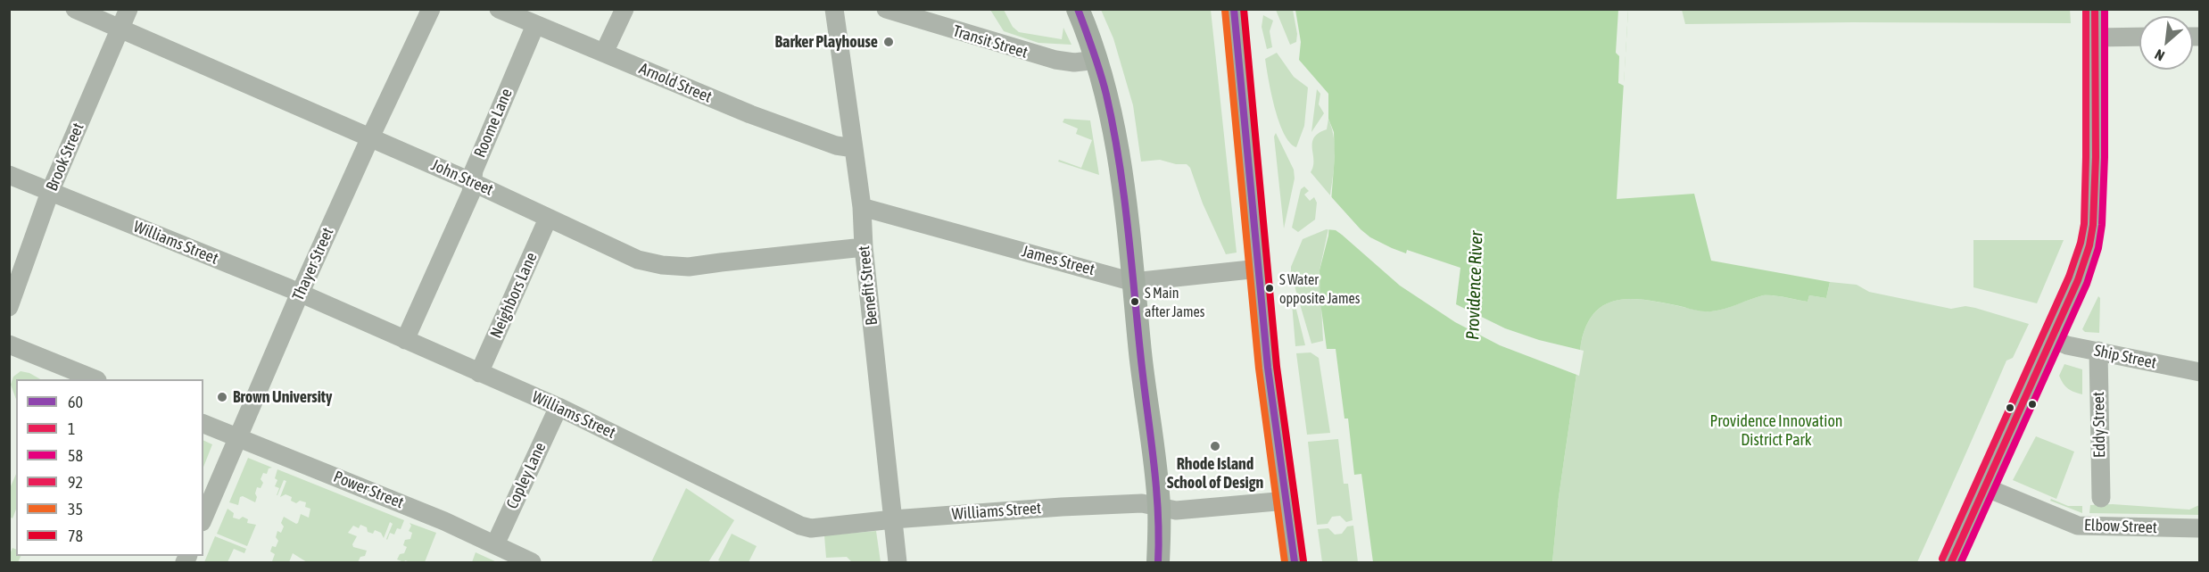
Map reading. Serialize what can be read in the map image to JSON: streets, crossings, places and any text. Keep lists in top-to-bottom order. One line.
{"streets":{"street":["Transit Street","Arnold Street","Roome Lane","Brook Street","John Street","Williams Street","James Street","Thayer Street","Benefit Street","Neighbors Lane","Ship Street","Eddy Street","Copley Lane","Power Street","Elbow Street"]},"crossings":[["Arnold Street","Roome Lane"],["Arnold Street","Benefit Street"],["Roome Lane","John Street"],["Roome Lane","Williams Street"],["Brook Street","John Street"],["Brook Street","Williams Street"],["John Street","Thayer Street"],["John Street","Benefit Street"],["John Street","Neighbors Lane"],["Williams Street","Thayer Street"],["Williams Street","Benefit Street"],["Williams Street","Neighbors Lane"],["Williams Street","Copley Lane"],["James Street","Benefit Street"],["Thayer Street","Power Street"],["Ship Street","Eddy Street"],["Copley Lane","Power Street"]],"water":["Providence River"],"parks":["Providence Innovation District Park"],"places":["Barker Playhouse","S Water opposite James","S Main after James","Brown University","Rhode Island School of Design"],"lines":["transit line 60","transit line 1","transit line 58","transit line 92","transit line 78","transit line 35"],"legend":["60","1","58","92","35","78"],"north":"bottom left"}
